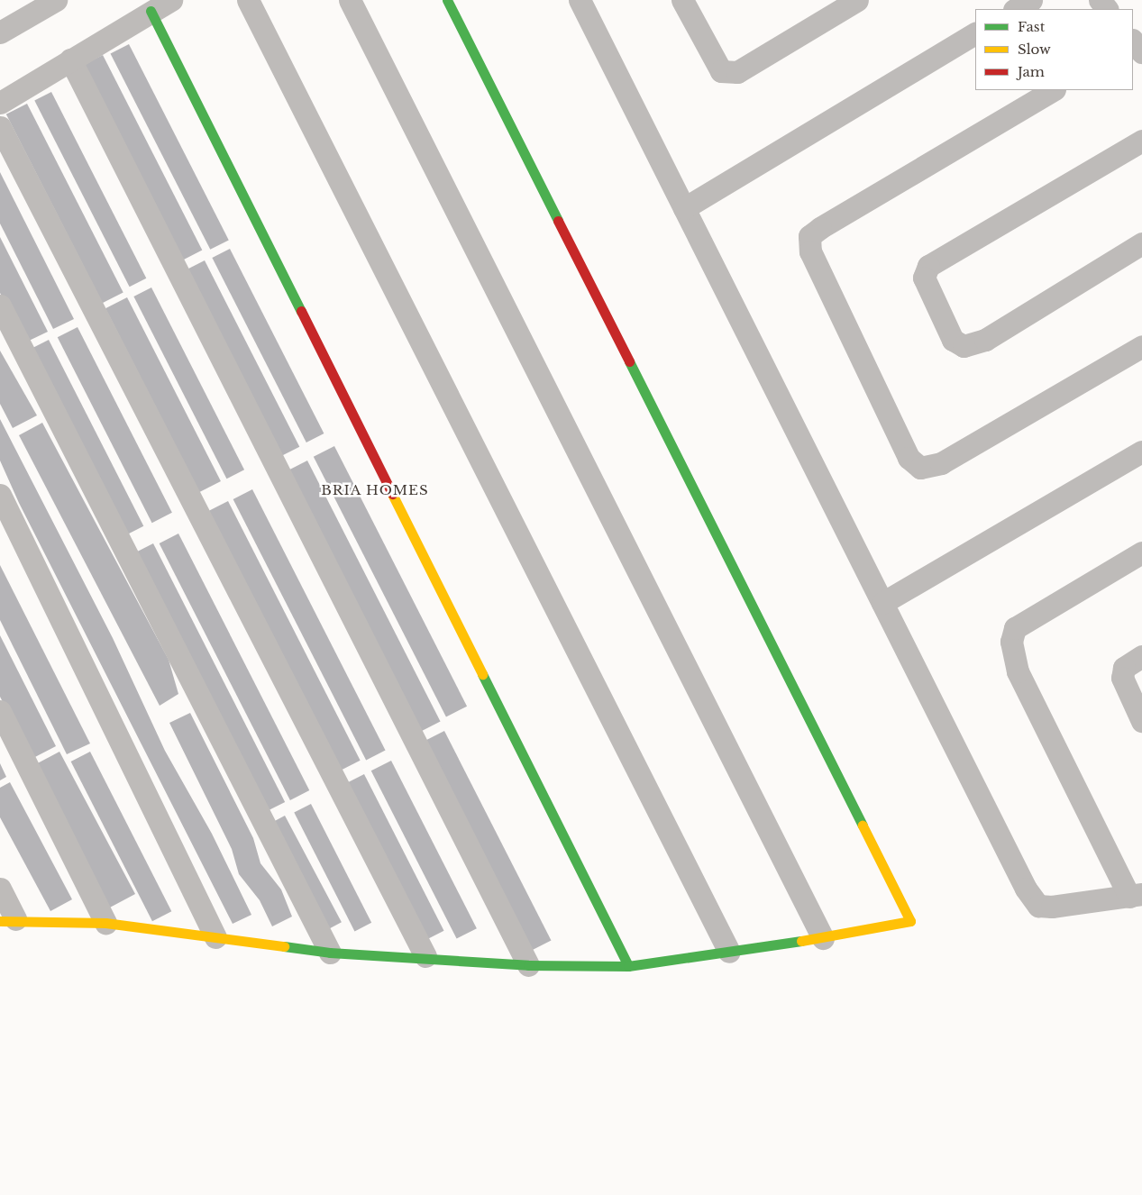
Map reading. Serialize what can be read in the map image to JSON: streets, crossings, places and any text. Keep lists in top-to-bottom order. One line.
{"districts":["BRIA HOMES"],"legend":["Fast","Slow","Jam"]}
